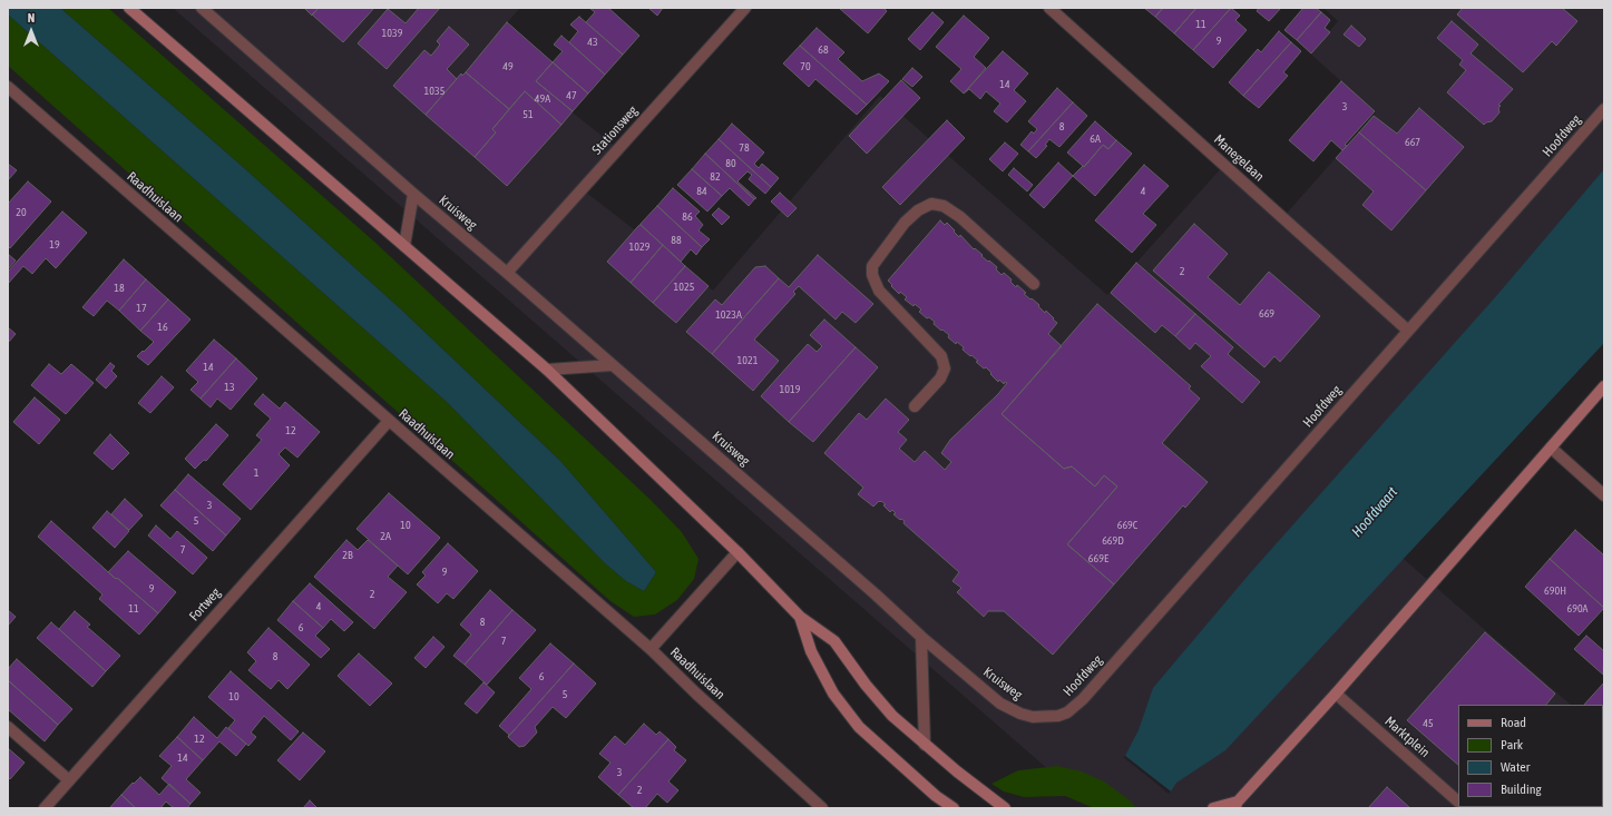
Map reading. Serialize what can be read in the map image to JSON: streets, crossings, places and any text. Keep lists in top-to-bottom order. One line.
{"streets":{"street":["Stationsweg","Hoofdweg","Manegelaan","Raadhuislaan","Kruisweg","Fortweg","Marktplein"]},"crossings":[["Stationsweg","Kruisweg"],["Hoofdweg","Manegelaan"],["Hoofdweg","Kruisweg"],["Raadhuislaan","Fortweg"]],"water":["Hoofdvaart"],"house_numbers":["11","1039","9","43","68","49","70","14","1035","47","49A","3","51","8","6A","667","78","80","82","84","4","20","86","88","19","1029","2","1025","18","17","669","1023A","16","1021","14","13","1019","12","1","3","5","10","669C","2A","669D","7","2B","669E","9","9","690H","2","4","11","690A","8","6","7","8","6","5","10","45","12","14","3","2"],"legend":["Road","Park","Water","Building"],"north":"top"}
